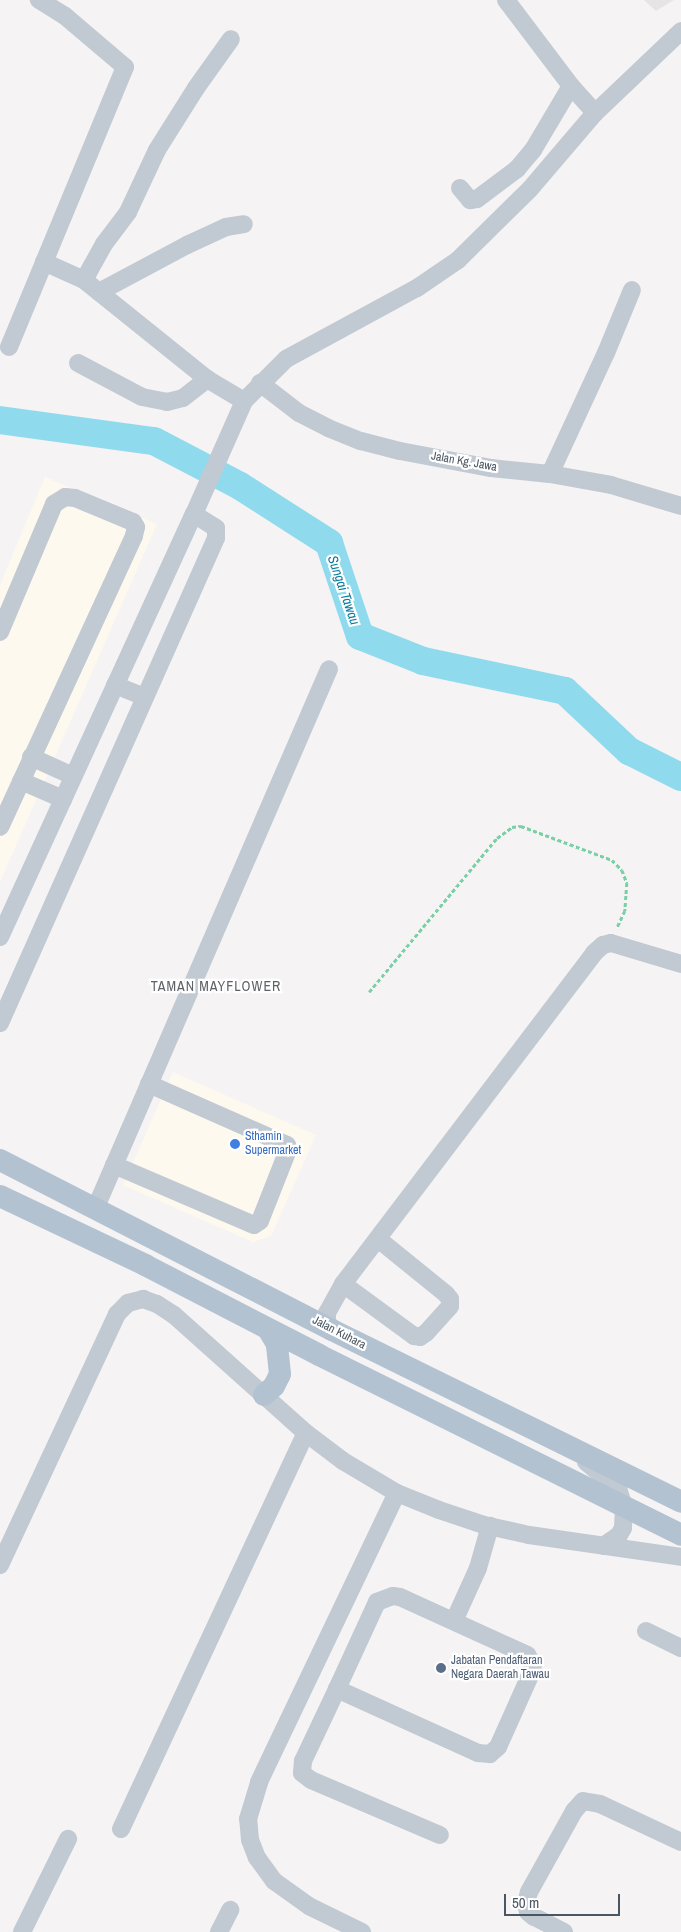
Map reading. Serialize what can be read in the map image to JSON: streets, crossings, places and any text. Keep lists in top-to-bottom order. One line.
{"streets":{"main road":["Jalan Kuhara"],"street":["Jalan Kg. Jawa"]},"districts":["TAMAN MAYFLOWER"],"water":["Sungai Tawau"],"places":["Sthamin Supermarket","Jabatan Pendaftaran Negara Daerah Tawau"],"scale_bar":"50 m"}
